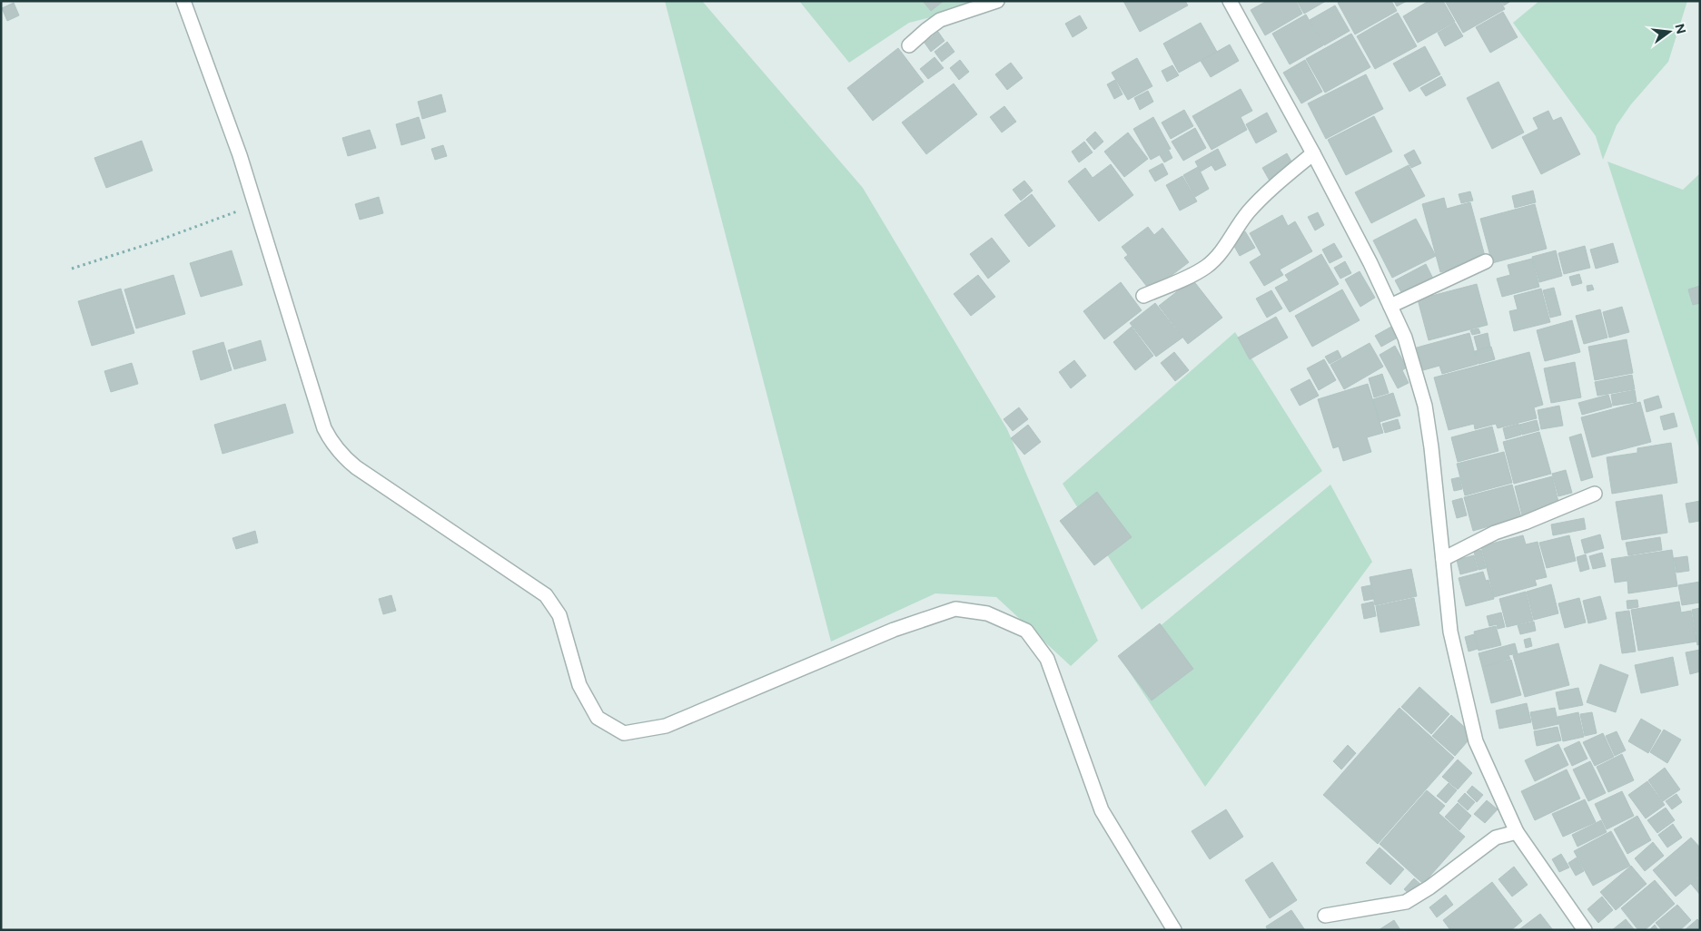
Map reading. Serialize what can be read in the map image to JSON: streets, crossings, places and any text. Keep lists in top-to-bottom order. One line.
{"north":"right"}
